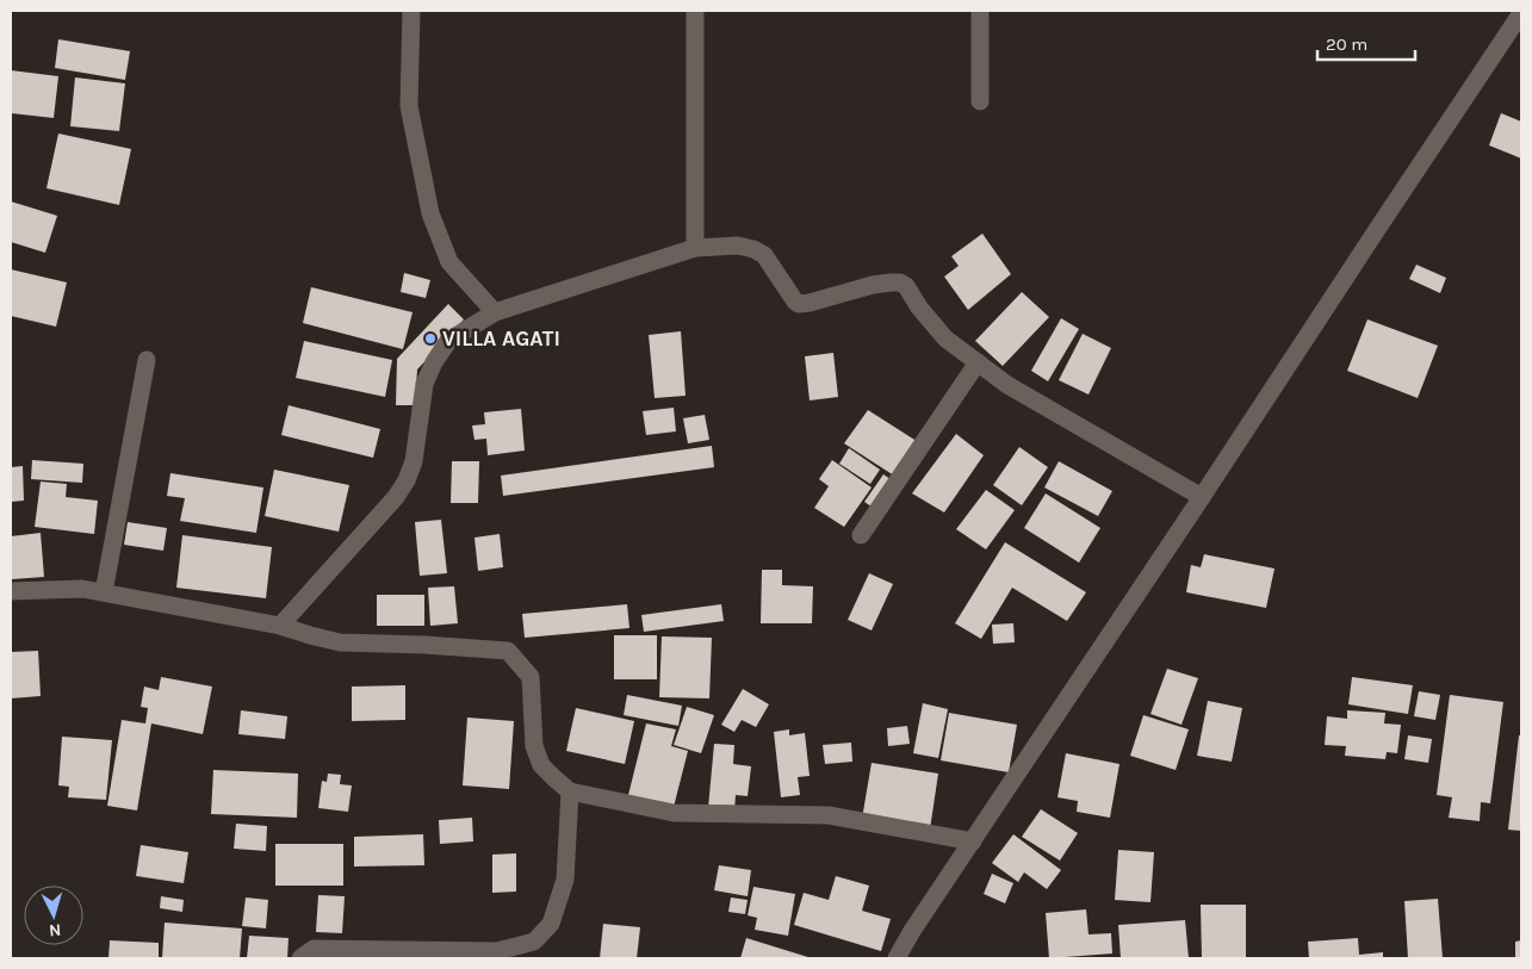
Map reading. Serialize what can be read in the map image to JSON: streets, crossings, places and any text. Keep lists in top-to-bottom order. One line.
{"places":["VILLA AGATI"],"scale_bar":"20 m","north":"bottom"}
